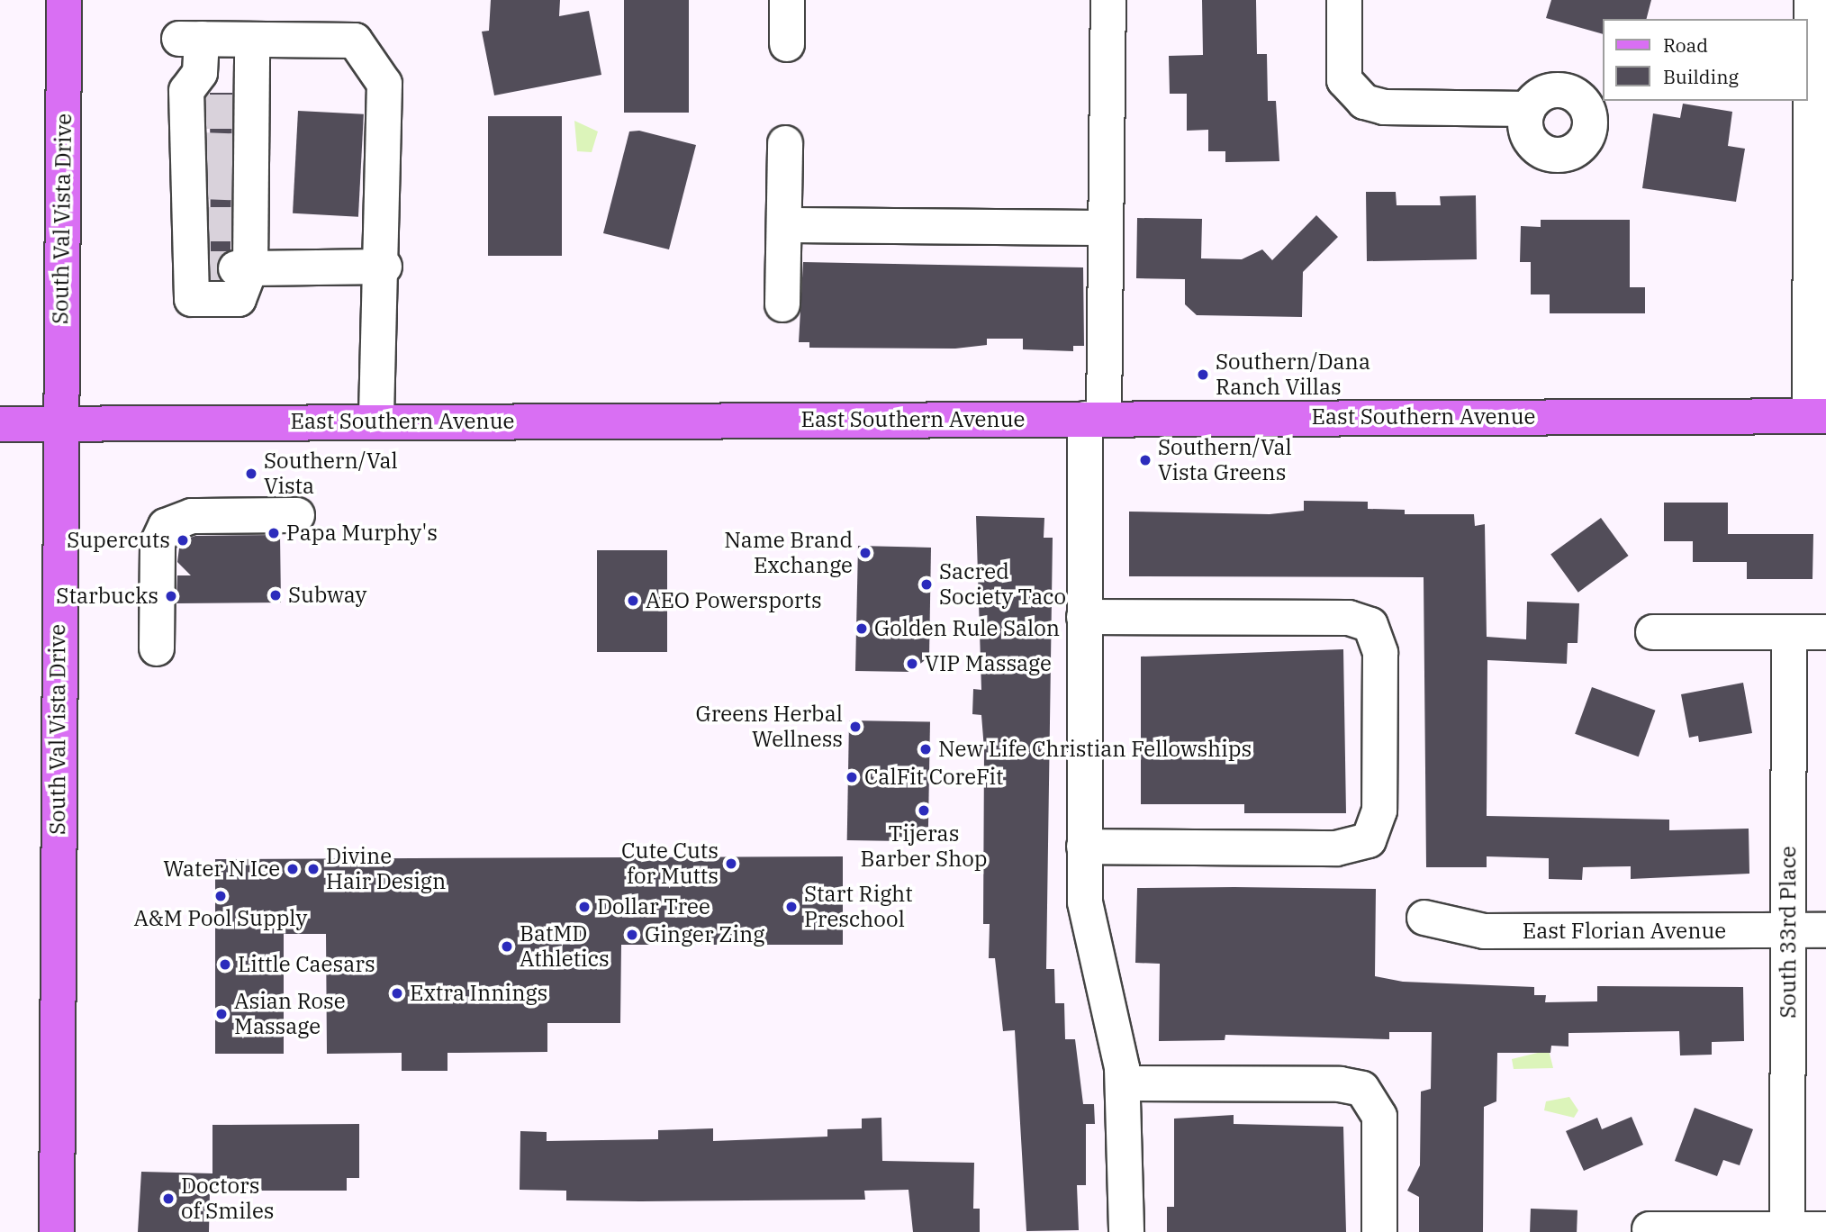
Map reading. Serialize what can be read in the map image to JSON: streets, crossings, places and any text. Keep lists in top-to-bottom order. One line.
{"streets":{"main road":["South Val Vista Drive","East Southern Avenue"],"street":["East Florian Avenue","South 33rd Place"]},"crossings":[["South Val Vista Drive","East Southern Avenue"],["East Florian Avenue","South 33rd Place"]],"places":["Southern/Dana Ranch Villas","Southern/Val Vista Greens","Southern/Val Vista","Papa Murphy's","Supercuts","Name Brand Exchange","Sacred Society Taco","Subway","Starbucks","AEO Powersports","Golden Rule Salon","VIP Massage","Greens Herbal Wellness","New Life Christian Fellowships","CalFit CoreFit","Tijeras Barber Shop","Cute Cuts for Mutts","Water N Ice","Divine Hair Design","A&M Pool Supply","Dollar Tree","Start Right Preschool","Ginger Zing","BatMD Athletics","Little Caesars","Extra Innings","Asian Rose Massage","Doctors of Smiles"],"legend":["Road","Building"]}
